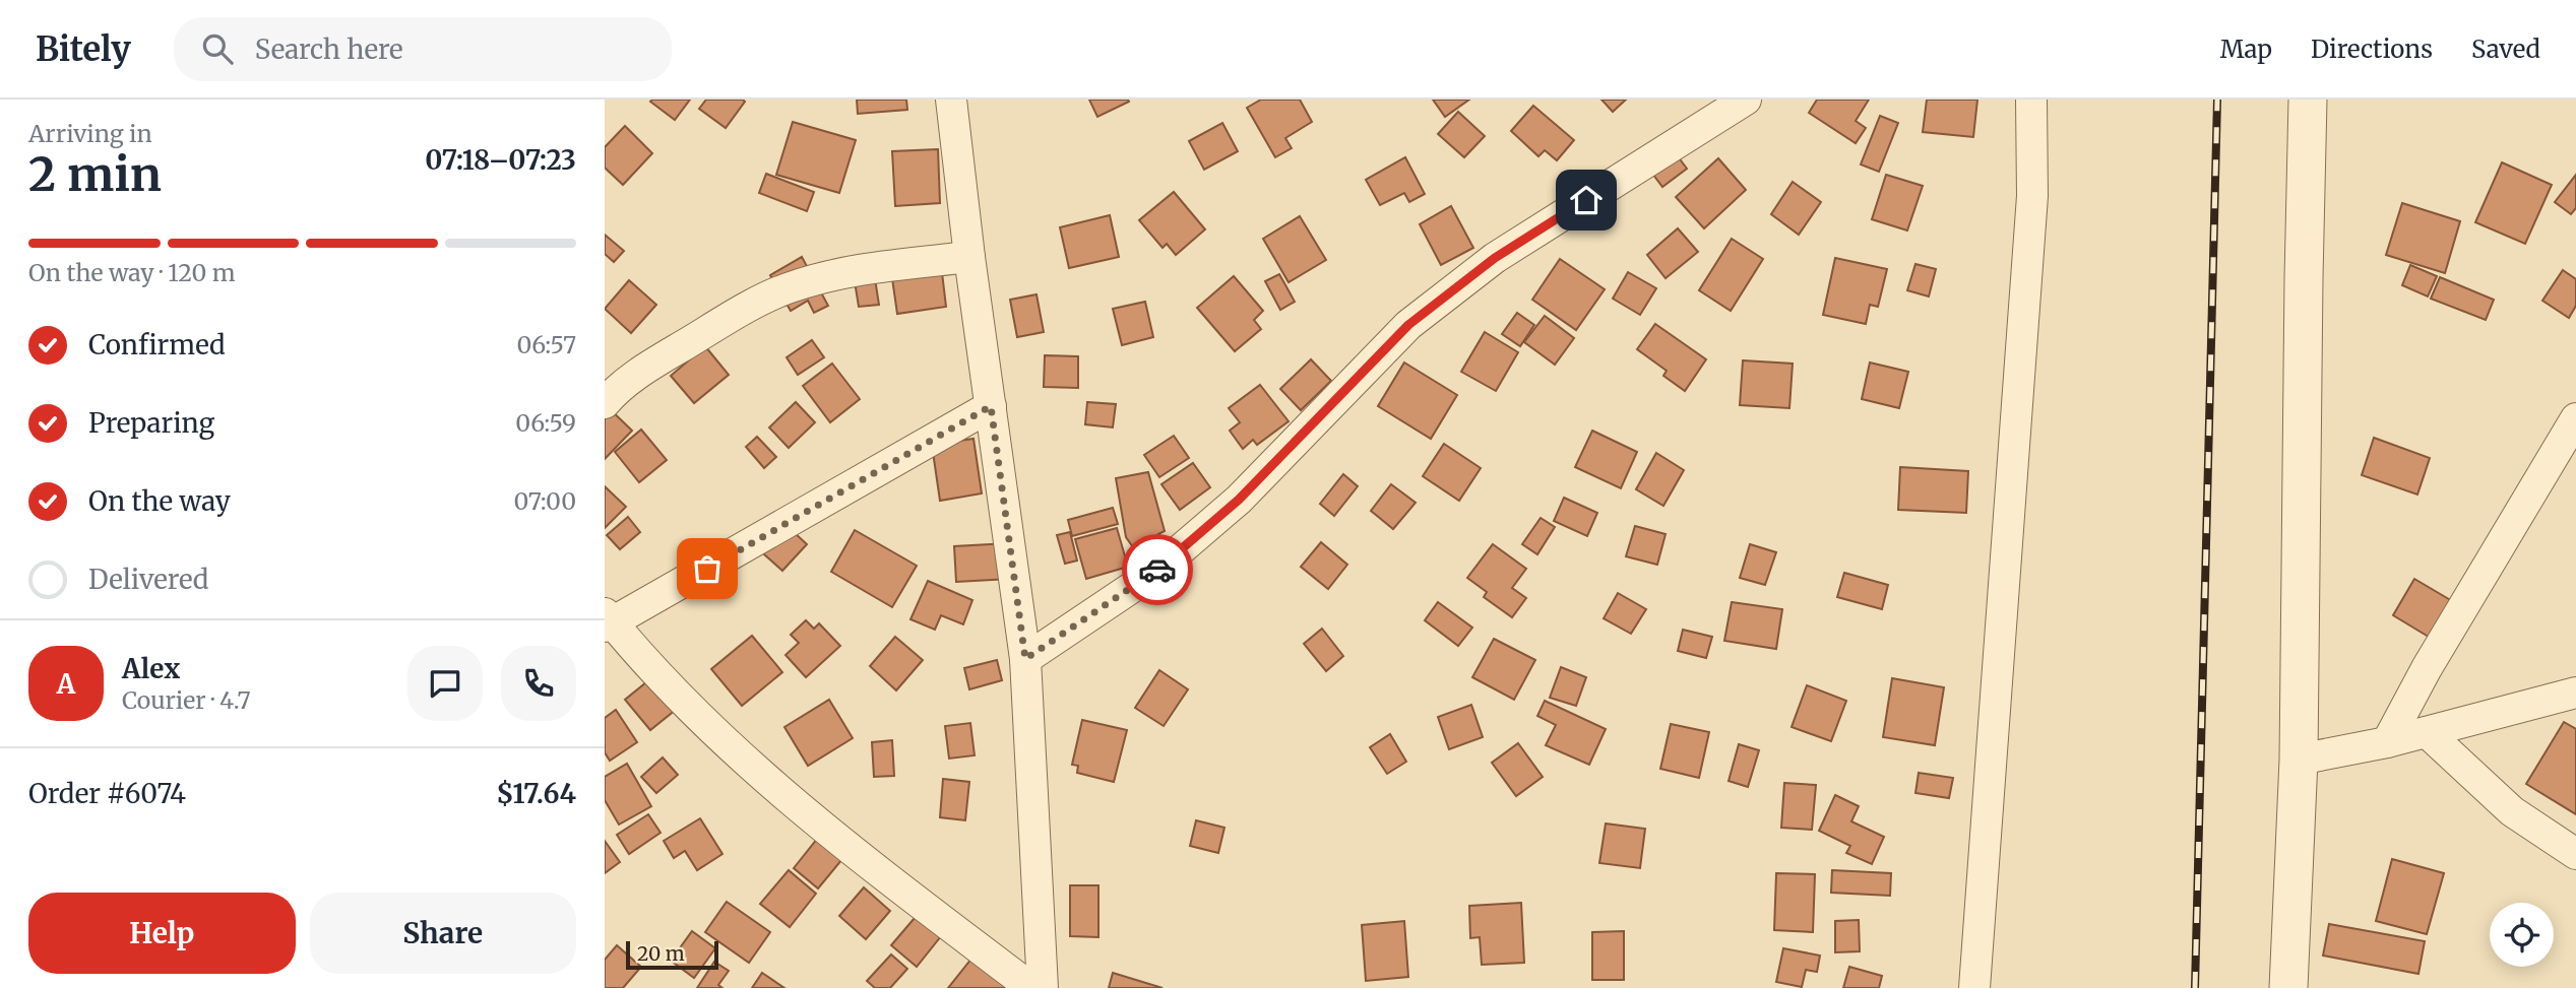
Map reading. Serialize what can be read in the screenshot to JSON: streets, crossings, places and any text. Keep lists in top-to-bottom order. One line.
{"scale_bar":"20 m","page":{"header":"Bitely","search":"Search here","nav":["Map","Directions","Saved"],"heading":["2 min","Arriving in","07:18–07:23"],"panel":["Alex","Courier · 4.7","Order #6074","$17.64"],"bar":"On the way · 120 m","list":[["Confirmed","06:57"],["Preparing","06:59"],["On the way","07:00"],"Delivered"],"round":"A","buttons":["Help","Share"],"scale":"20 m"}}
